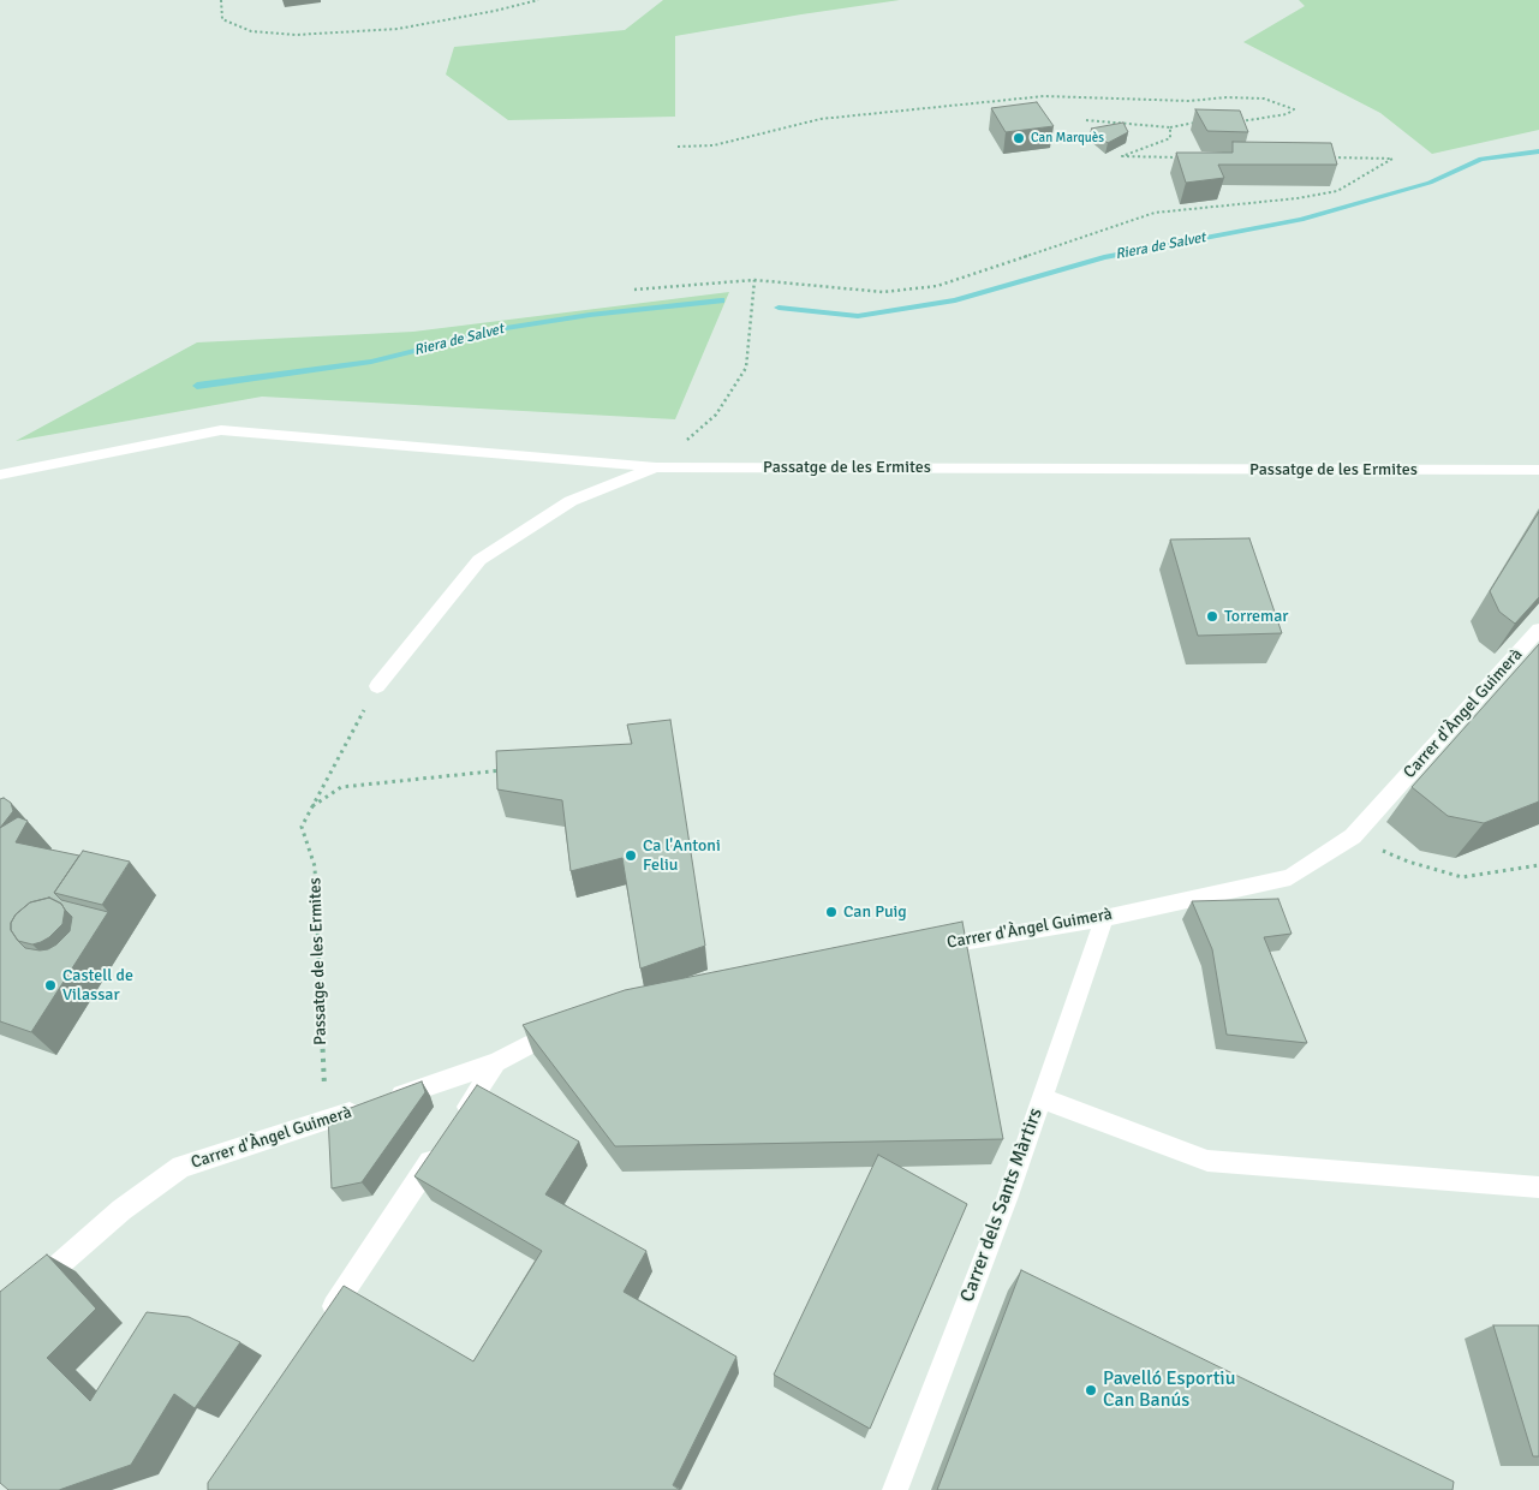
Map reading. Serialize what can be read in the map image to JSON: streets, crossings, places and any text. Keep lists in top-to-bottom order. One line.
{"streets":{"street":["Passatge de les Ermites","Carrer d'Àngel Guimerà","Carrer dels Sants Màrtirs"]},"crossings":[["Passatge de les Ermites","Carrer d'Àngel Guimerà"],["Carrer d'Àngel Guimerà","Carrer dels Sants Màrtirs"]],"water":["Riera de Salvet"],"places":["Can Marquès","Torremar","Ca l'Antoni Feliu","Can Puig","Castell de Vilassar","Pavelló Esportiu Can Banús"]}
